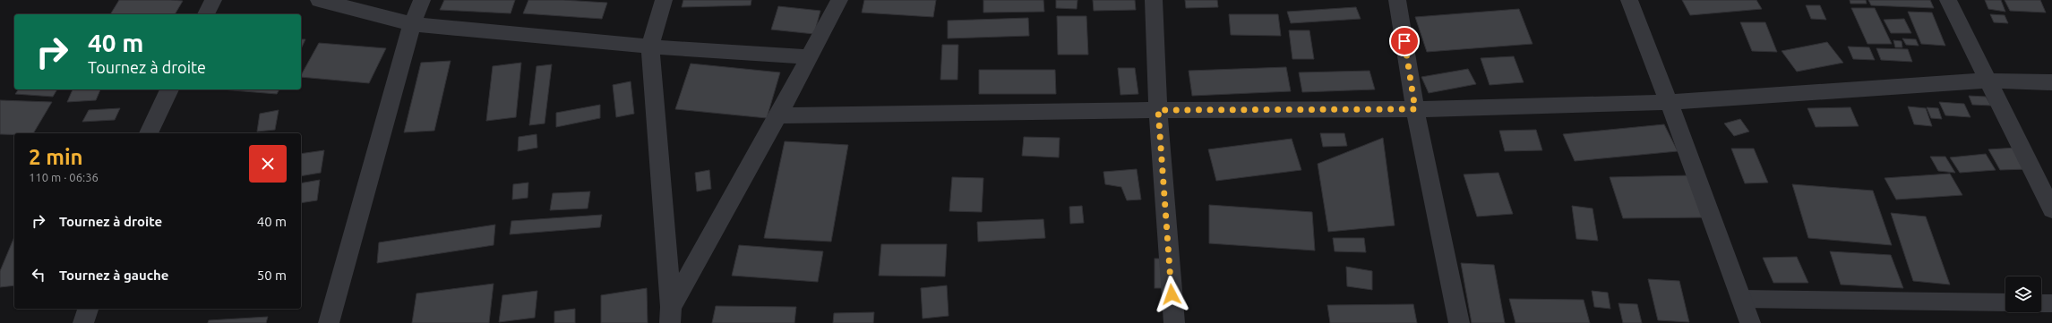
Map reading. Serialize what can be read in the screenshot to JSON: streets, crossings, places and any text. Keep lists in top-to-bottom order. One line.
{"page":{"turn":["40 m","Tournez à droite"],"heading":["2 min","110 m · 06:36"],"list":[{"name":"Tournez à droite","value":"40 m"},{"name":"Tournez à gauche","value":"50 m"}]}}
